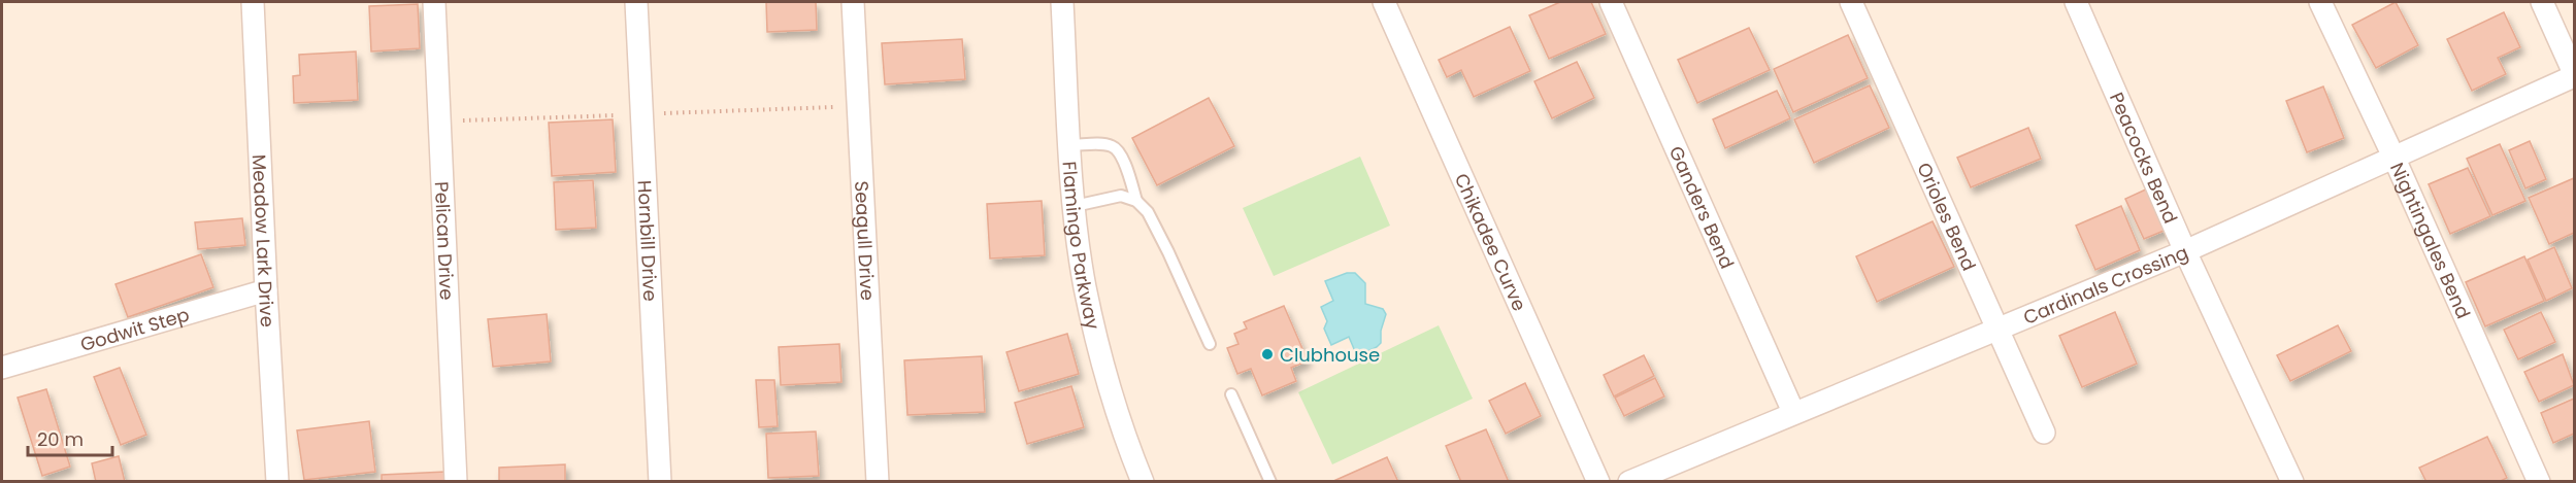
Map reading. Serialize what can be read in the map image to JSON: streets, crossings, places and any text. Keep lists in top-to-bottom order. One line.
{"streets":{"street":["Peacocks Bend","Ganders Bend","Orioles Bend","Pelican Drive","Hornbill Drive","Chikadee Curve","Nightingales Bend","Meadow Lark Drive","Seagull Drive","Flamingo Parkway","Cardinals Crossing","Godwit Step"]},"crossings":[["Peacocks Bend","Cardinals Crossing"],["Ganders Bend","Cardinals Crossing"],["Orioles Bend","Cardinals Crossing"],["Nightingales Bend","Cardinals Crossing"],["Meadow Lark Drive","Godwit Step"]],"places":["Clubhouse"],"scale_bar":"20 m"}
